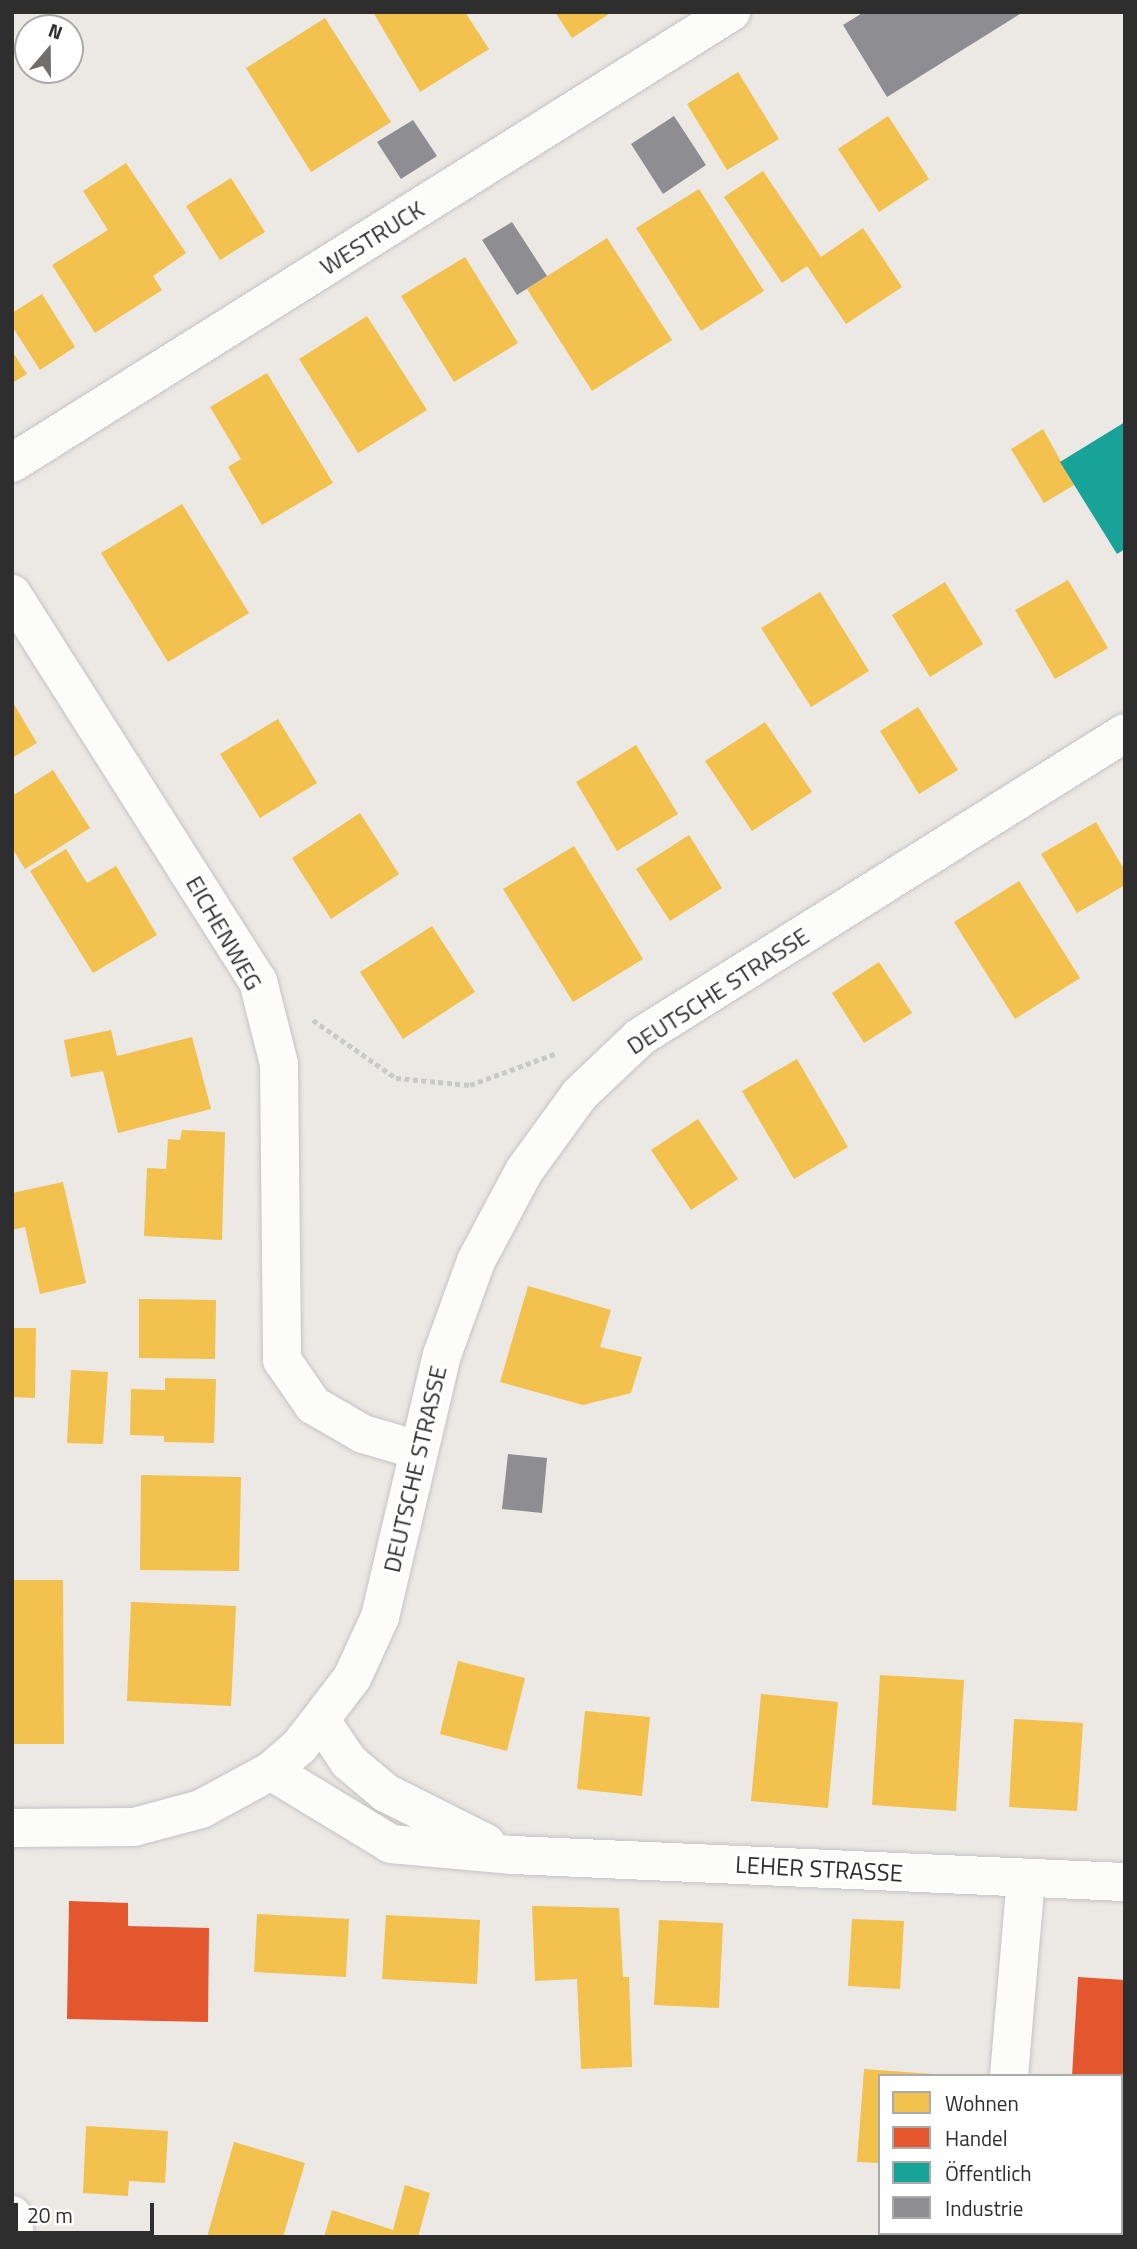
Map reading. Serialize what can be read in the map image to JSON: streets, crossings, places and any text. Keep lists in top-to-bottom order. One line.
{"streets":{"street":["WESTRUCK","EICHENWEG","DEUTSCHE STRASSE","LEHER STRASSE"]},"crossings":[["EICHENWEG","DEUTSCHE STRASSE"],["DEUTSCHE STRASSE","LEHER STRASSE"]],"legend":["Wohnen","Handel","Öffentlich","Industrie"],"scale_bar":"20 m","north":"top"}
